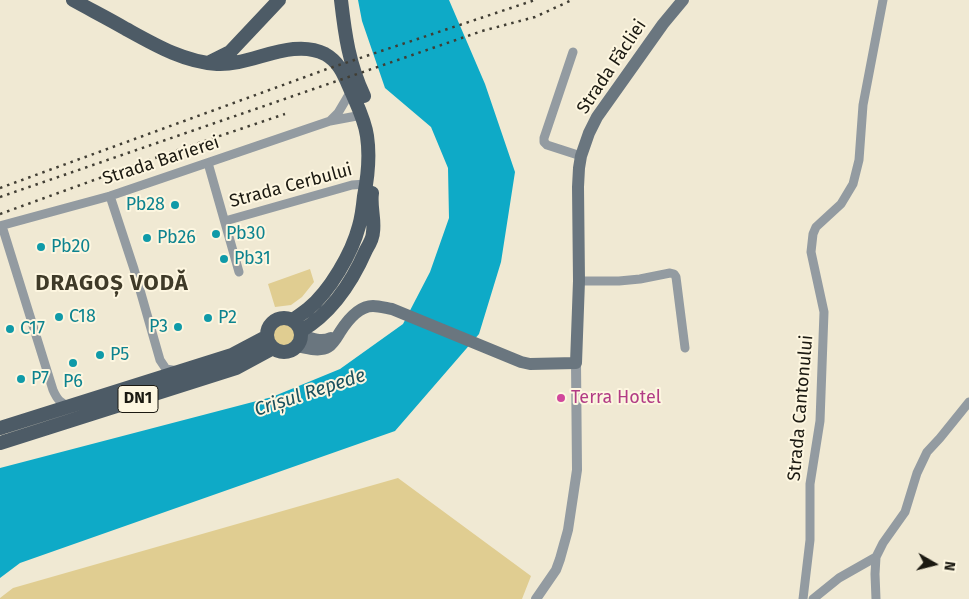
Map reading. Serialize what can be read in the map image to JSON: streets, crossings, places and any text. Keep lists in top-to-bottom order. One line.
{"streets":{"main road":["Strada Făcliei","DN1"],"street":["Strada Barierei","Strada Cerbului","Strada Cantonului"]},"crossings":[["Strada Barierei","Strada Cerbului"],["Strada Barierei","DN1"],["Strada Cerbului","DN1"]],"districts":["DRAGOȘ VODĂ"],"water":["Crișul Repede"],"places":["Pb28","Pb30","Pb26","Pb20","Pb31","C18","P2","P3","C17","P5","P6","P7","Terra Hotel"],"north":"right"}
